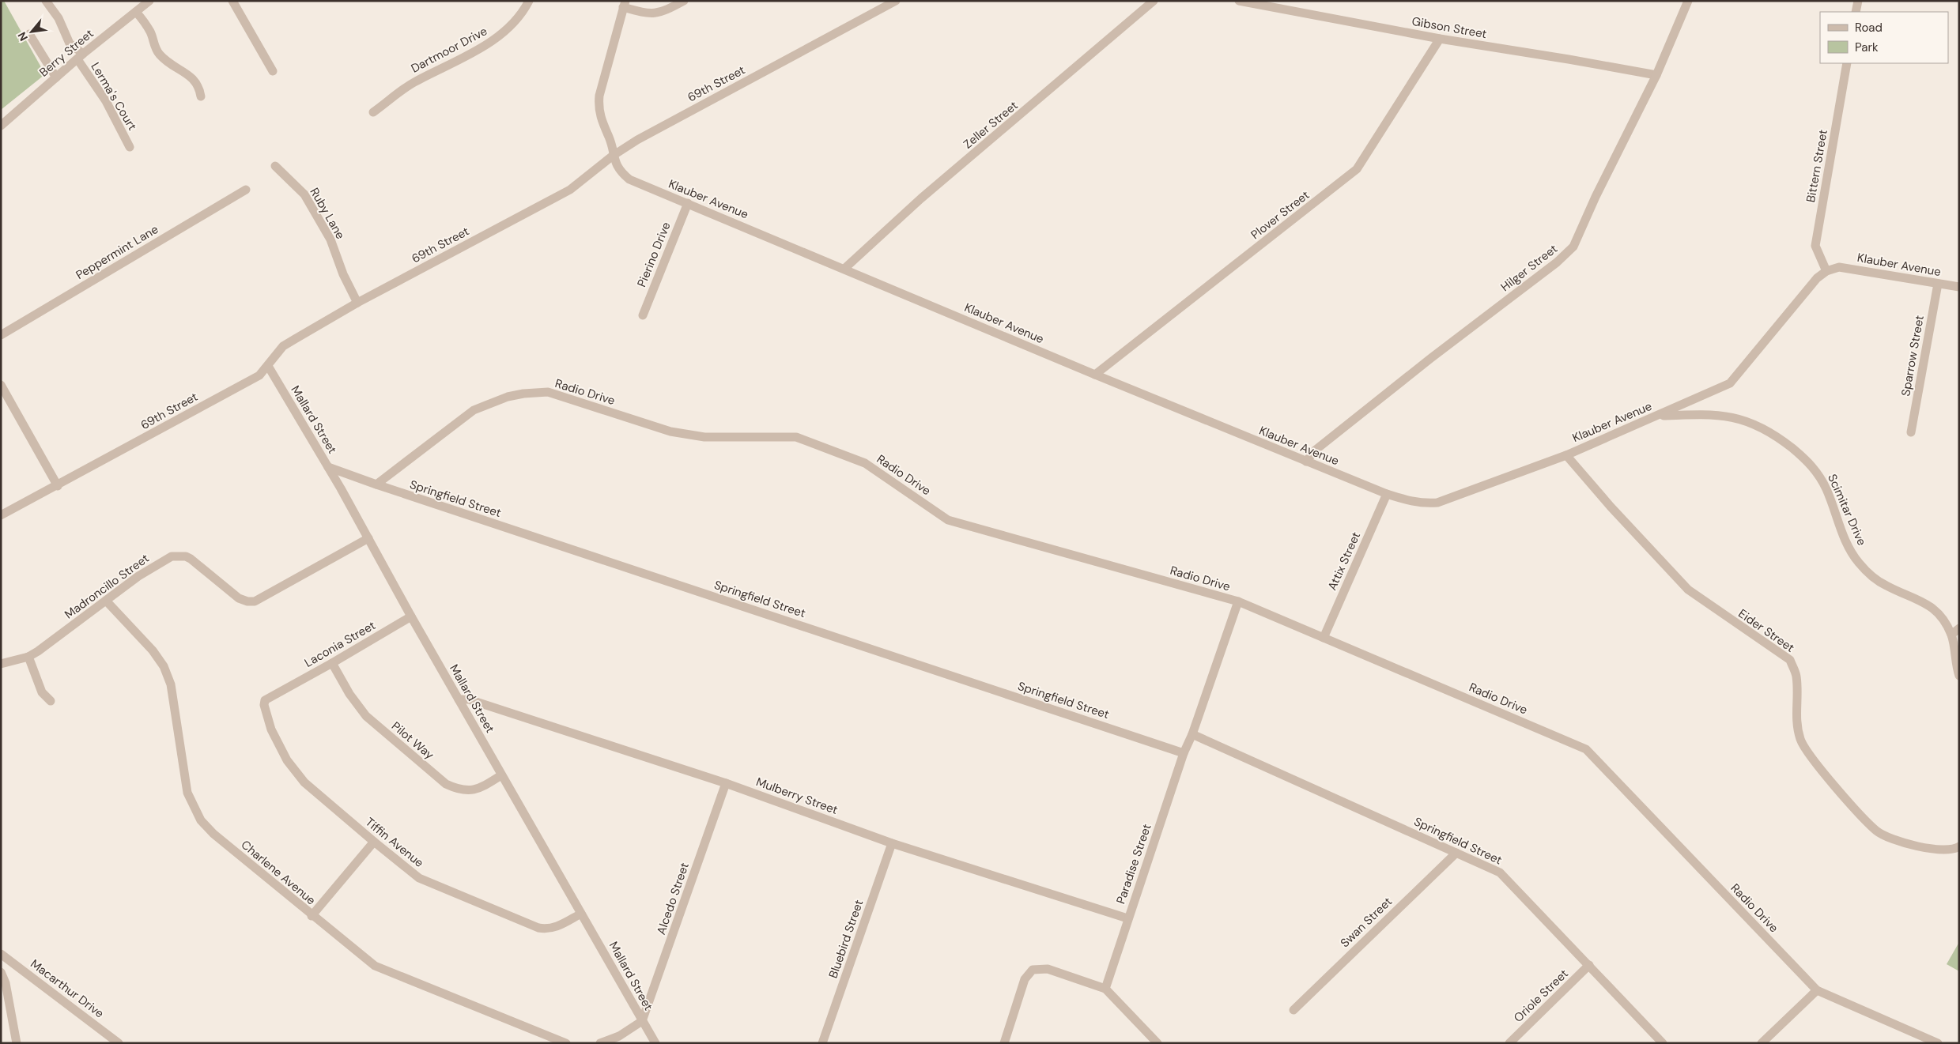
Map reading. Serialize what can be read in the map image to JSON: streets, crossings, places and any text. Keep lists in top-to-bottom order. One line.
{"streets":{"street":["Gibson Street","Dartmoor Drive","Berry Street","69th Street","Lerma's Court","Zeller Street","Bittern Street","Klauber Avenue","Ruby Lane","Plover Street","Peppermint Lane","Pierino Drive","Hilger Street","Sparrow Street","Radio Drive","Mallard Street","Springfield Street","Scimitar Drive","Attix Street","Madroncillo Street","Eider Street","Laconia Street","Pilot Way","Mulberry Street","Tiffin Avenue","Paradise Street","Charlene Avenue","Alcedo Street","Swan Street","Bluebird Street","Macarthur Drive","Oriole Street"]},"crossings":[["Gibson Street","Plover Street"],["Gibson Street","Hilger Street"],["Berry Street","Lerma's Court"],["69th Street","Klauber Avenue"],["69th Street","Ruby Lane"],["69th Street","Mallard Street"],["Zeller Street","Klauber Avenue"],["Bittern Street","Klauber Avenue"],["Klauber Avenue","Plover Street"],["Klauber Avenue","Pierino Drive"],["Klauber Avenue","Hilger Street"],["Klauber Avenue","Sparrow Street"],["Klauber Avenue","Scimitar Drive"],["Klauber Avenue","Attix Street"],["Klauber Avenue","Eider Street"],["Radio Drive","Springfield Street"],["Radio Drive","Attix Street"],["Radio Drive","Paradise Street"],["Mallard Street","Springfield Street"],["Mallard Street","Madroncillo Street"],["Mallard Street","Laconia Street"],["Mallard Street","Pilot Way"],["Mallard Street","Mulberry Street"],["Mallard Street","Tiffin Avenue"],["Mallard Street","Alcedo Street"],["Springfield Street","Paradise Street"],["Springfield Street","Swan Street"],["Springfield Street","Oriole Street"],["Madroncillo Street","Charlene Avenue"],["Laconia Street","Pilot Way"],["Laconia Street","Tiffin Avenue"],["Mulberry Street","Paradise Street"],["Mulberry Street","Alcedo Street"],["Mulberry Street","Bluebird Street"]],"legend":["Road","Park"],"north":"bottom left"}
